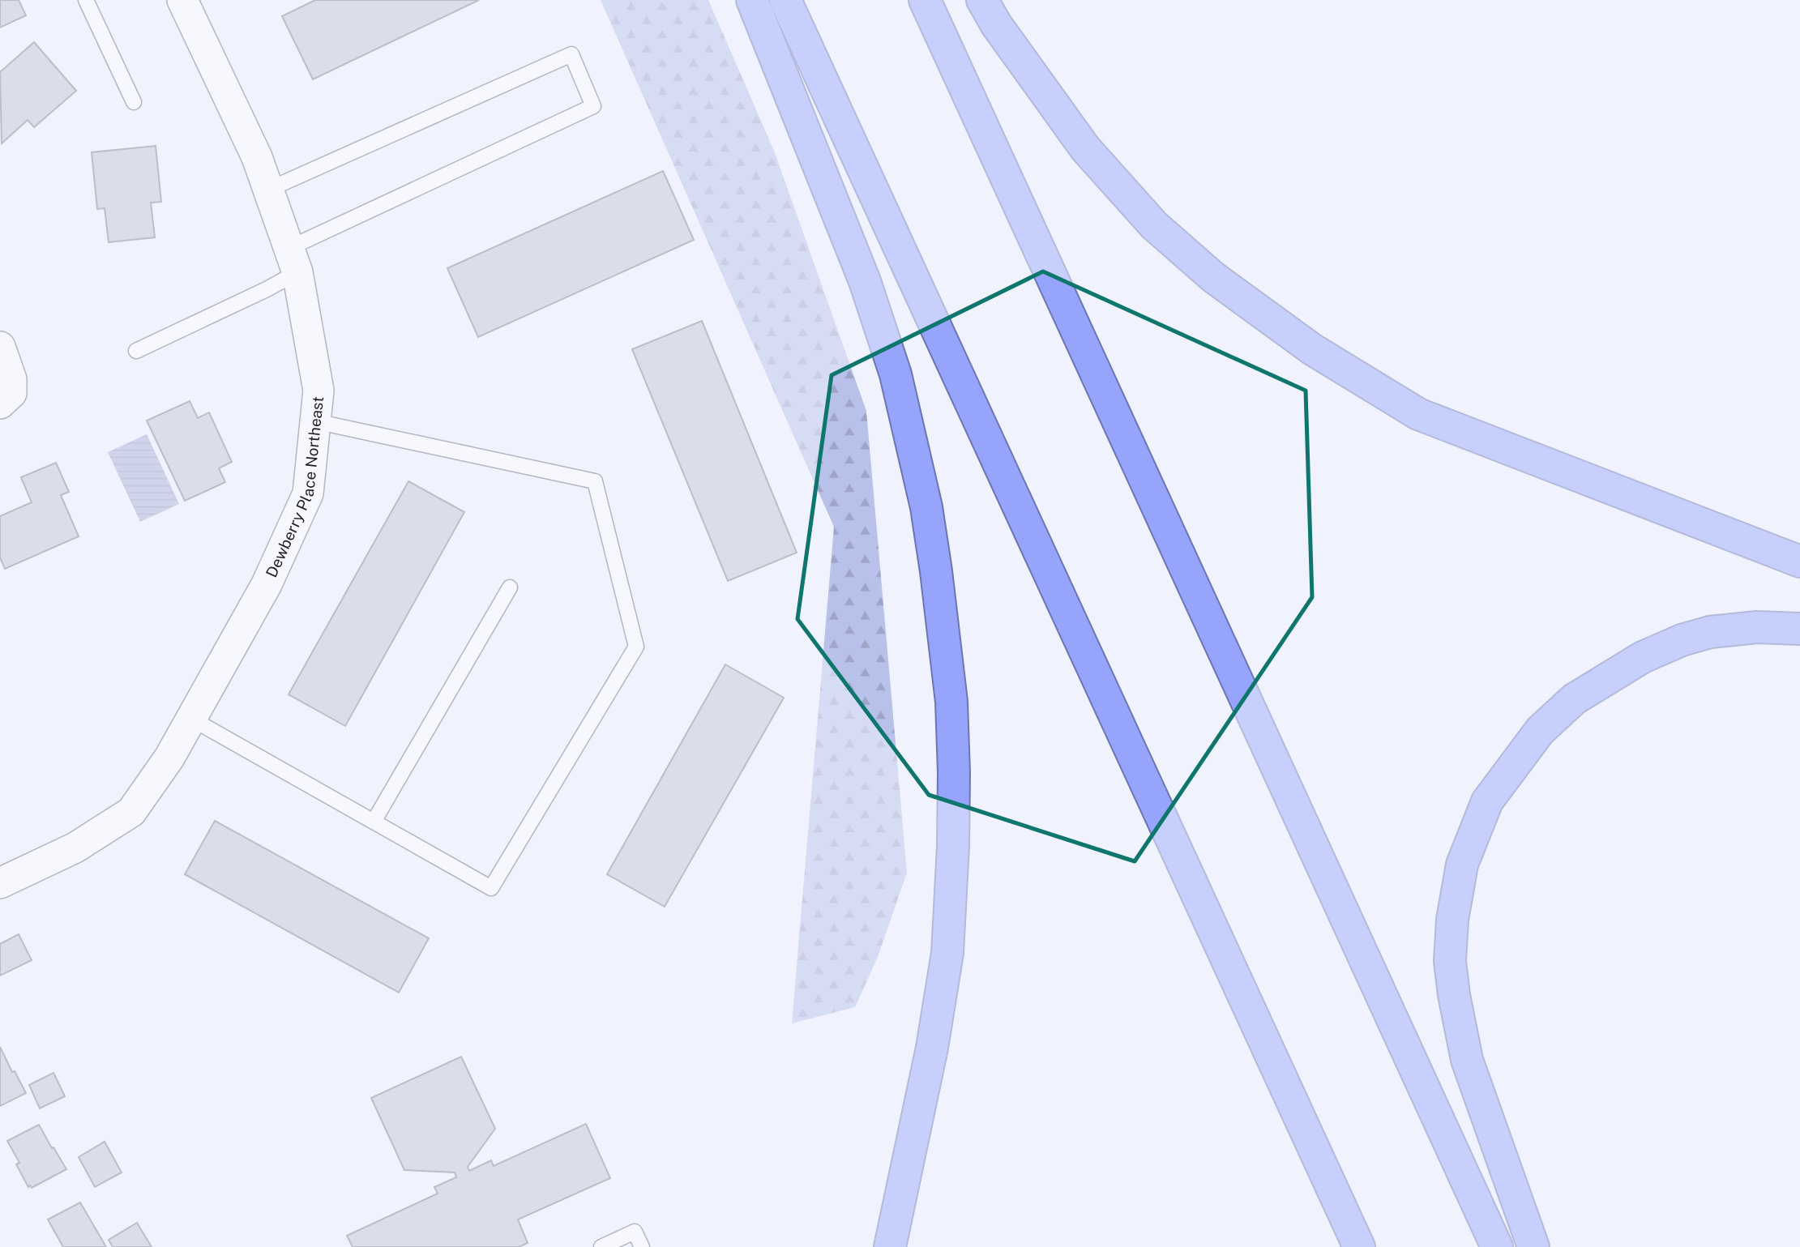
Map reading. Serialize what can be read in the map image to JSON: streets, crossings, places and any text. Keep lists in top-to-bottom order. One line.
{"streets":{"street":["Dewberry Place Northeast"]}}
